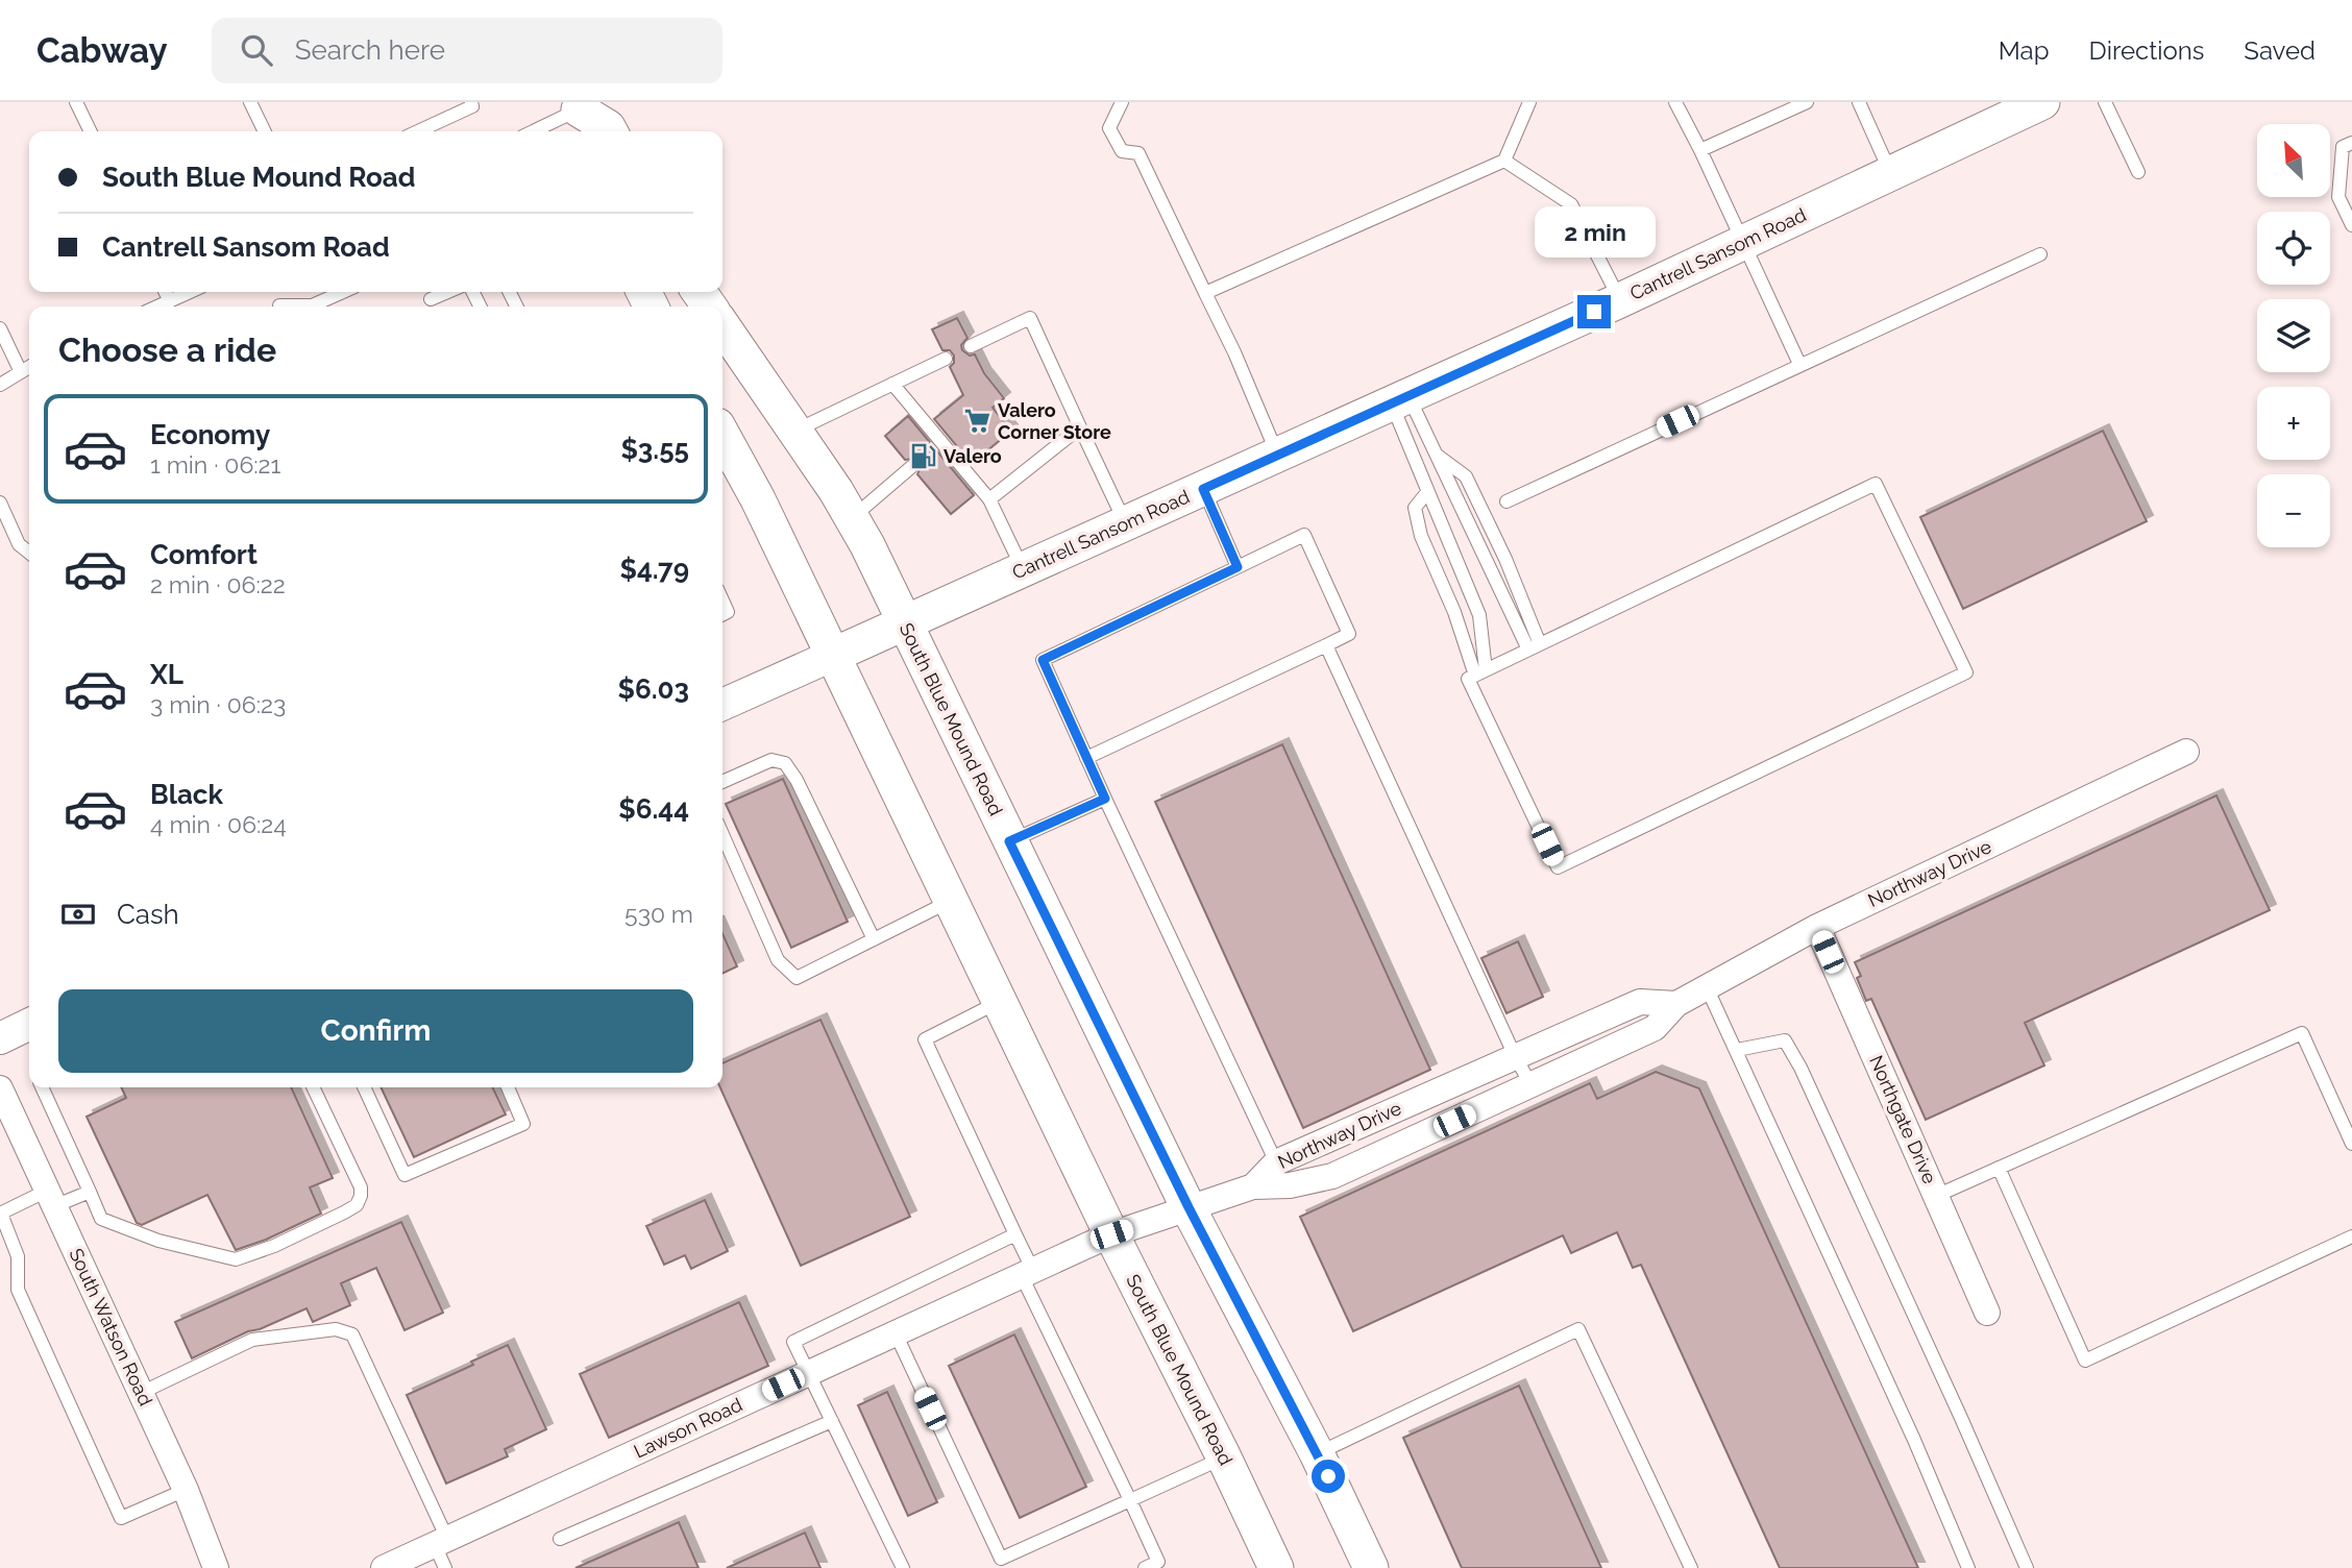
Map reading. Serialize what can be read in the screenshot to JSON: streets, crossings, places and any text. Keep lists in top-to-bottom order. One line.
{"streets":{"main road":["Cantrell Sansom Road","South Blue Mound Road"],"street":["Northway Drive","Northgate Drive","South Watson Road","Lawson Road"]},"crossings":[["Cantrell Sansom Road","South Blue Mound Road"],["South Blue Mound Road","Northway Drive"],["South Blue Mound Road","Lawson Road"],["Northway Drive","Northgate Drive"],["Northway Drive","Lawson Road"]],"places":{"supermarket":["Valero Corner Store"],"fuel station":["Valero"]},"north":"top left","page":{"header":"Cabway","search":"Search here","nav":["Map","Directions","Saved"],"map_buttons":["+","−"],"banner":["South Blue Mound Road","Cantrell Sansom Road"],"bubble":"2 min","heading":"Choose a ride","list":[{"name":"Economy","note":"1 min · 06:21","value":"$3.55"},{"name":"Comfort","note":"2 min · 06:22","value":"$4.79"},{"name":"XL","note":"3 min · 06:23","value":"$6.03"},{"name":"Black","note":"4 min · 06:24","value":"$6.44"}],"pay":["Cash","530 m"],"buttons":"Confirm"}}
